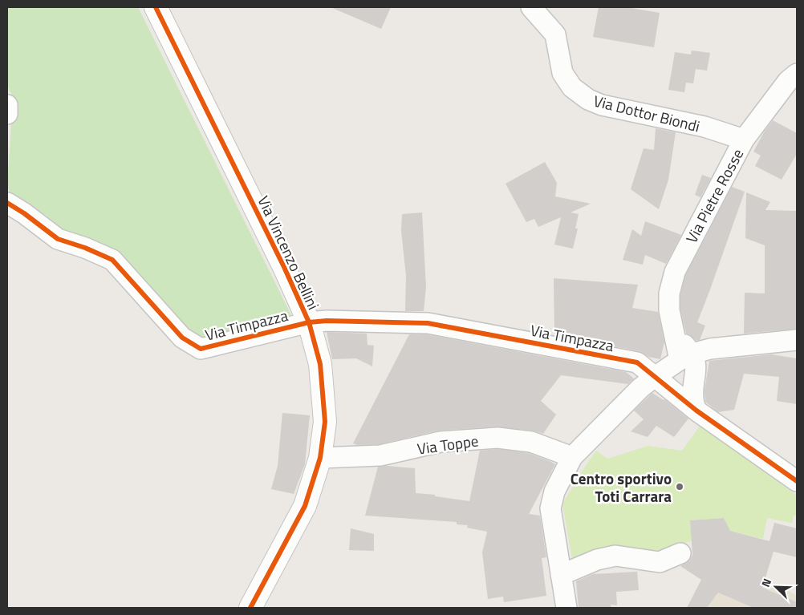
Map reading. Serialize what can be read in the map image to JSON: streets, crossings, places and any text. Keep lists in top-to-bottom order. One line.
{"streets":{"street":["Via Dottor Biondi","Via Pietre Rosse","Via Vincenzo Bellini","Via Timpazza","Via Toppe"]},"crossings":[["Via Dottor Biondi","Via Pietre Rosse"],["Via Vincenzo Bellini","Via Timpazza"],["Via Vincenzo Bellini","Via Toppe"]],"places":["Centro sportivo Toti Carrara"],"north":"top left"}
